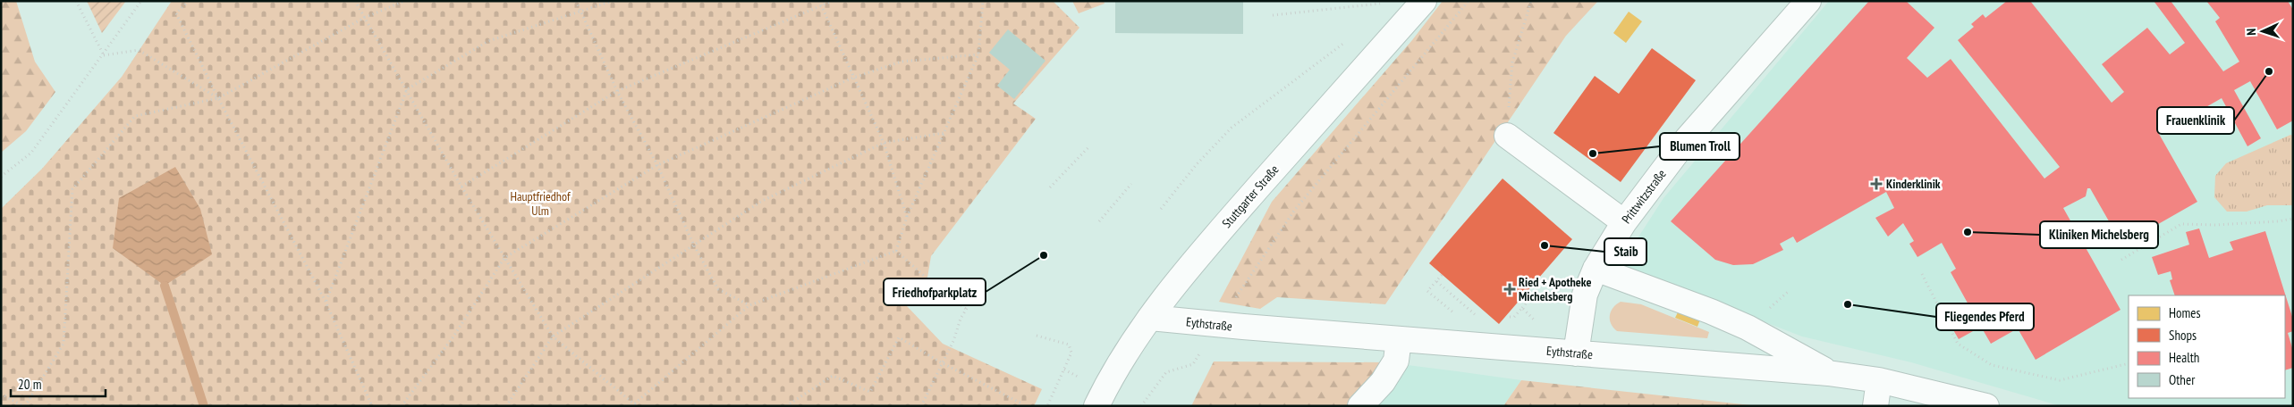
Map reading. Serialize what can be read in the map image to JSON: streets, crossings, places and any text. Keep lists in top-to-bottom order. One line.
{"streets":{"street":["Stuttgarter Straße","Prittwitzstraße","Eythstraße"]},"crossings":[["Stuttgarter Straße","Eythstraße"],["Prittwitzstraße","Eythstraße"]],"parks":["Hauptfriedhof Ulm"],"places":{"other":["Frauenklinik","Blumen Troll","Kliniken Michelsberg","Staib","Friedhofparkplatz","Fliegendes Pferd"],"health":["Kinderklinik","Ried + Apotheke Michelsberg"]},"legend":["Homes","Shops","Health","Other"],"scale_bar":"20 m","north":"left"}
